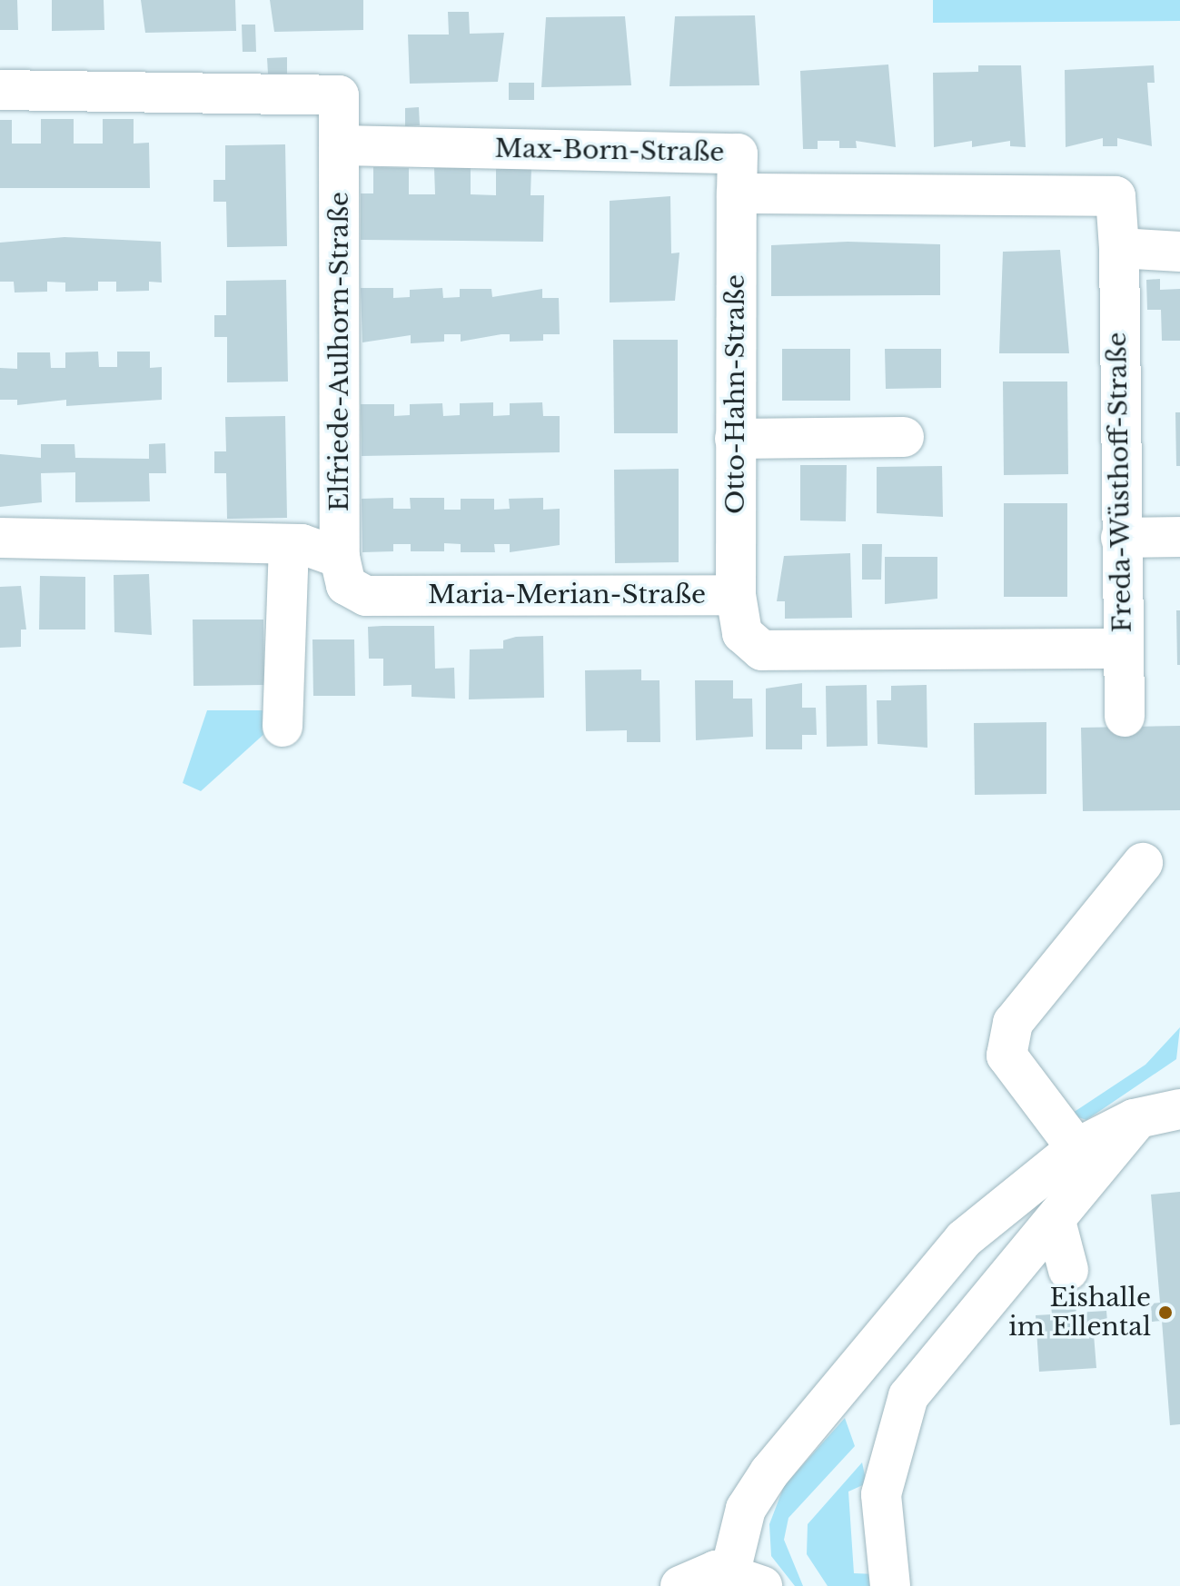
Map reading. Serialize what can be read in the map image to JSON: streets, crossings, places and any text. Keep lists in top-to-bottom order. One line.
{"streets":{"street":["Max-Born-Straße","Elfriede-Aulhorn-Straße","Otto-Hahn-Straße","Freda-Wüsthoff-Straße","Maria-Merian-Straße"]},"crossings":[["Max-Born-Straße","Elfriede-Aulhorn-Straße"],["Max-Born-Straße","Otto-Hahn-Straße"],["Max-Born-Straße","Freda-Wüsthoff-Straße"],["Elfriede-Aulhorn-Straße","Maria-Merian-Straße"],["Otto-Hahn-Straße","Maria-Merian-Straße"],["Freda-Wüsthoff-Straße","Maria-Merian-Straße"]],"places":["Eishalle im Ellental"]}
